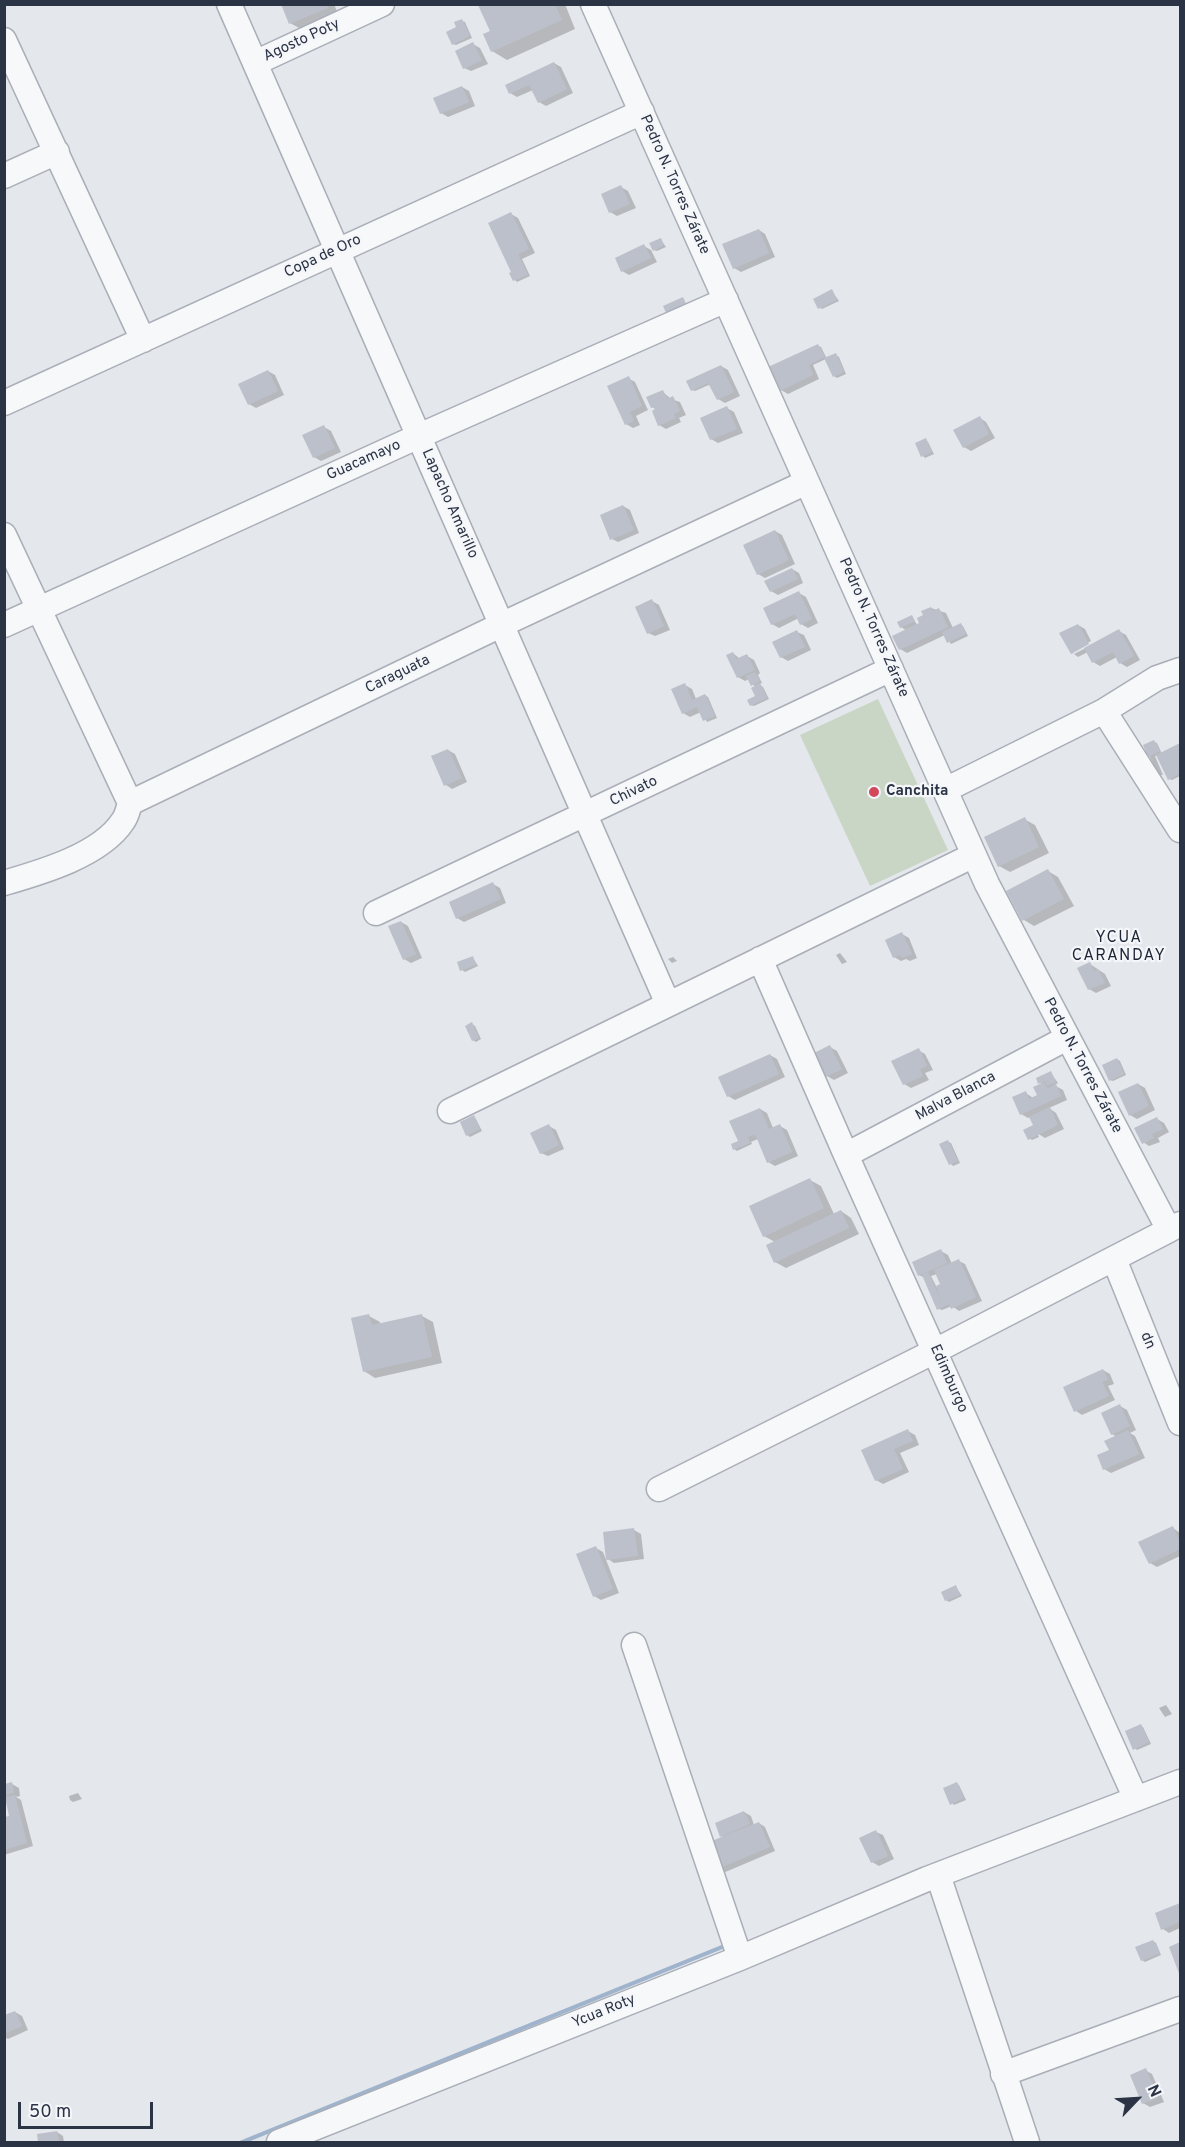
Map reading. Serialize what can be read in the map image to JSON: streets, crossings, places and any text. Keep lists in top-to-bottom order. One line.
{"streets":{"street":["Agosto Poty","Pedro N. Torres Zárate","Copa de Oro","Guacamayo","Lapacho Amarillo","Caraguata","Chivato","Malva Blanca","dn","Edimburgo","Ycua Roty"]},"crossings":[["Agosto Poty","Lapacho Amarillo"],["Pedro N. Torres Zárate","Copa de Oro"],["Pedro N. Torres Zárate","Guacamayo"],["Pedro N. Torres Zárate","Caraguata"],["Pedro N. Torres Zárate","Chivato"],["Pedro N. Torres Zárate","Malva Blanca"],["Copa de Oro","Lapacho Amarillo"],["Guacamayo","Lapacho Amarillo"],["Lapacho Amarillo","Caraguata"],["Lapacho Amarillo","Chivato"],["Malva Blanca","Edimburgo"],["Edimburgo","Ycua Roty"]],"districts":["YCUA CARANDAY"],"places":["Canchita"],"scale_bar":"50 m","north":"top right"}
